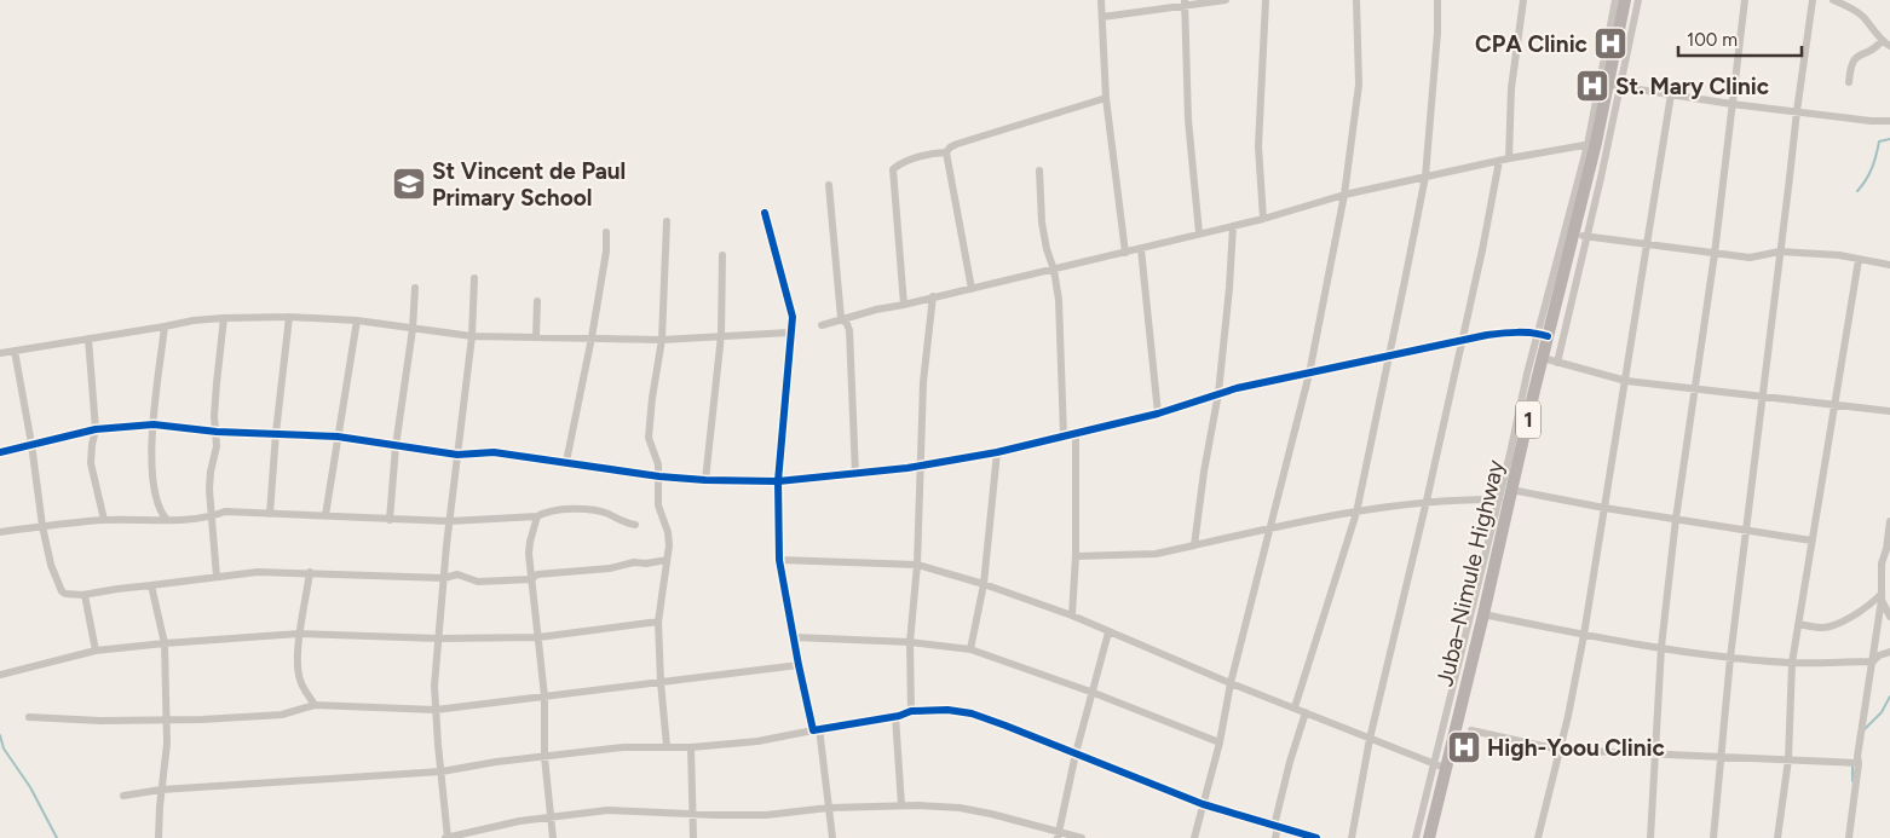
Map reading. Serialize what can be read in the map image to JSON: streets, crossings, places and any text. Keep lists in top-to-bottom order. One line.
{"streets":{"main road":["1","Juba–Nimule Highway"]},"places":{"hospital":["CPA Clinic","St. Mary Clinic","High-Yoou Clinic"],"school or university":["St Vincent de Paul Primary School"]},"scale_bar":"100 m"}
